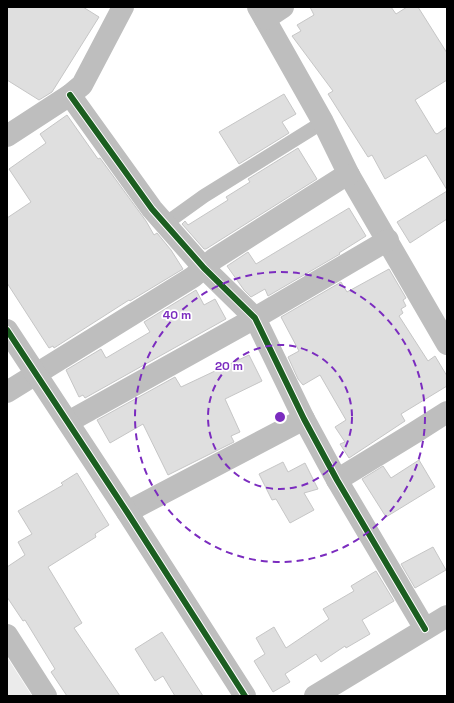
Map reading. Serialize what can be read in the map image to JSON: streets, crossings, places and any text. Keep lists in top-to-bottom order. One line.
{"rings":["40 m","20 m"]}
